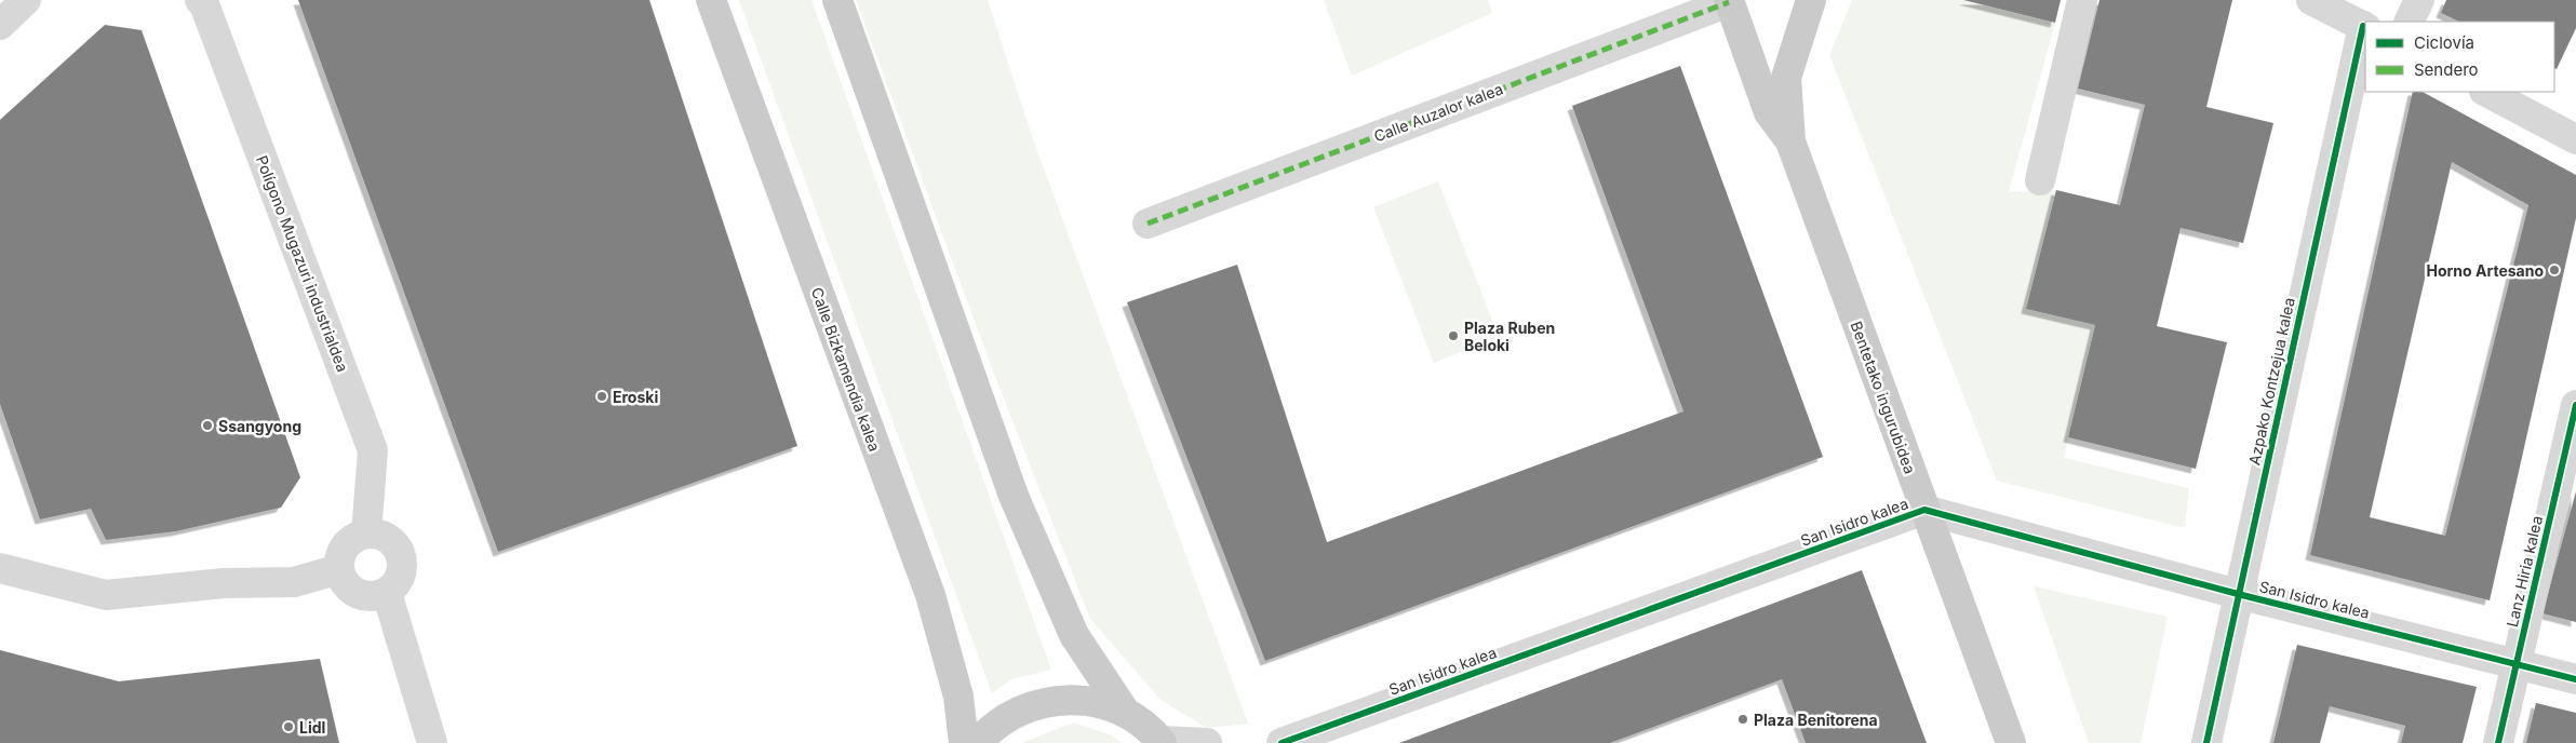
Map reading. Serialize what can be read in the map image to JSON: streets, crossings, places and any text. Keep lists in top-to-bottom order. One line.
{"streets":{"main road":["Calle Bizkamendia kalea","Bentetako ingurubidea"],"street":["Calle Auzalor kalea","Polígono Mugazuri industrialdea","Azpako Kontzejua kalea","San Isidro kalea","Lanz Hiria kalea"]},"crossings":[["Calle Auzalor kalea","Bentetako ingurubidea"],["Azpako Kontzejua kalea","San Isidro kalea"],["Bentetako ingurubidea","San Isidro kalea"],["San Isidro kalea","Lanz Hiria kalea"]],"places":["Horno Artesano","Plaza Ruben Beloki","Eroski","Ssangyong","Plaza Benitorena","Lidl"],"legend":["Ciclovía","Sendero"]}
